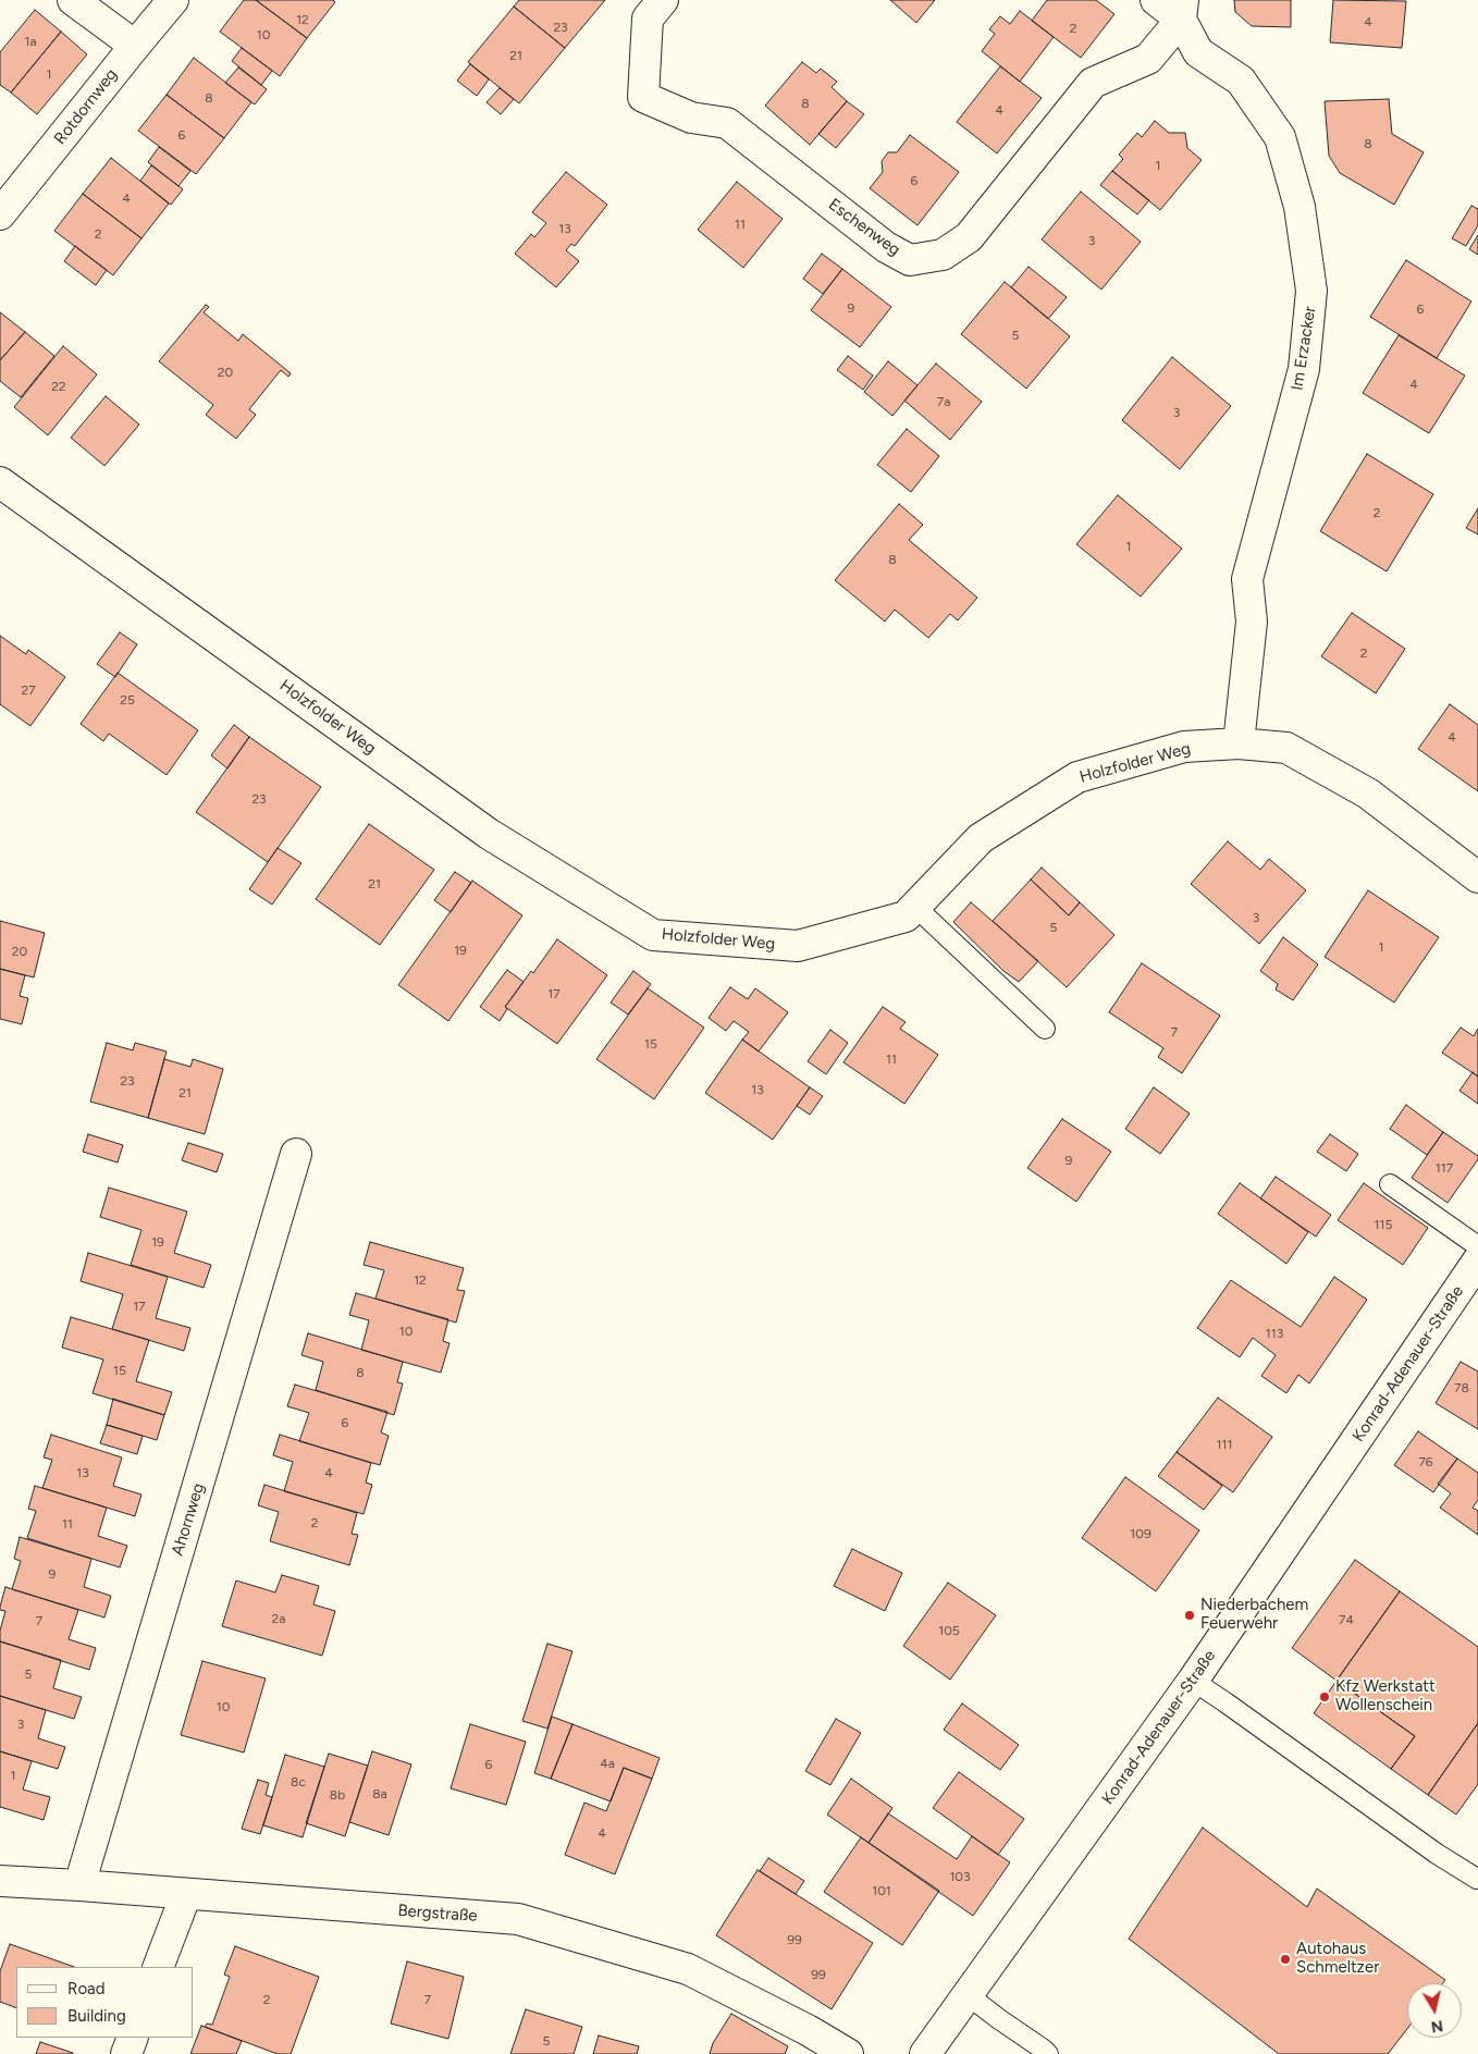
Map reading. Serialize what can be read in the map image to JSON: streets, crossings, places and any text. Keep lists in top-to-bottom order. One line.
{"streets":{"street":["Rotdornweg","Eschenweg","Im Erzacker","Holzfolder Weg","Konrad-Adenauer-Straße","Ahornweg","Bergstraße"]},"crossings":[["Eschenweg","Im Erzacker"],["Im Erzacker","Holzfolder Weg"],["Ahornweg","Bergstraße"]],"places":["Niederbachem Feuerwehr","Kfz Werkstatt Wollenschein","Autohaus Schmeltzer"],"house_numbers":["12","4","23","2","10","1a","21","1","8","8","4","6","8","1","6","4","11","13","2","3","9","6","5","20","4","22","7a","3","2","1","8","2","27","25","4","23","21","3","5","1","19","20","17","7","15","11","23","13","21","9","117","115","19","12","17","10","113","15","8","78","6","111","76","13","4","2","11","109","9","2a","74","7","105","5","10","3","4a","6","1","8c","8a","8b","4","103","101","99","99","2","7","5"],"legend":["Road","Building"],"north":"bottom"}
